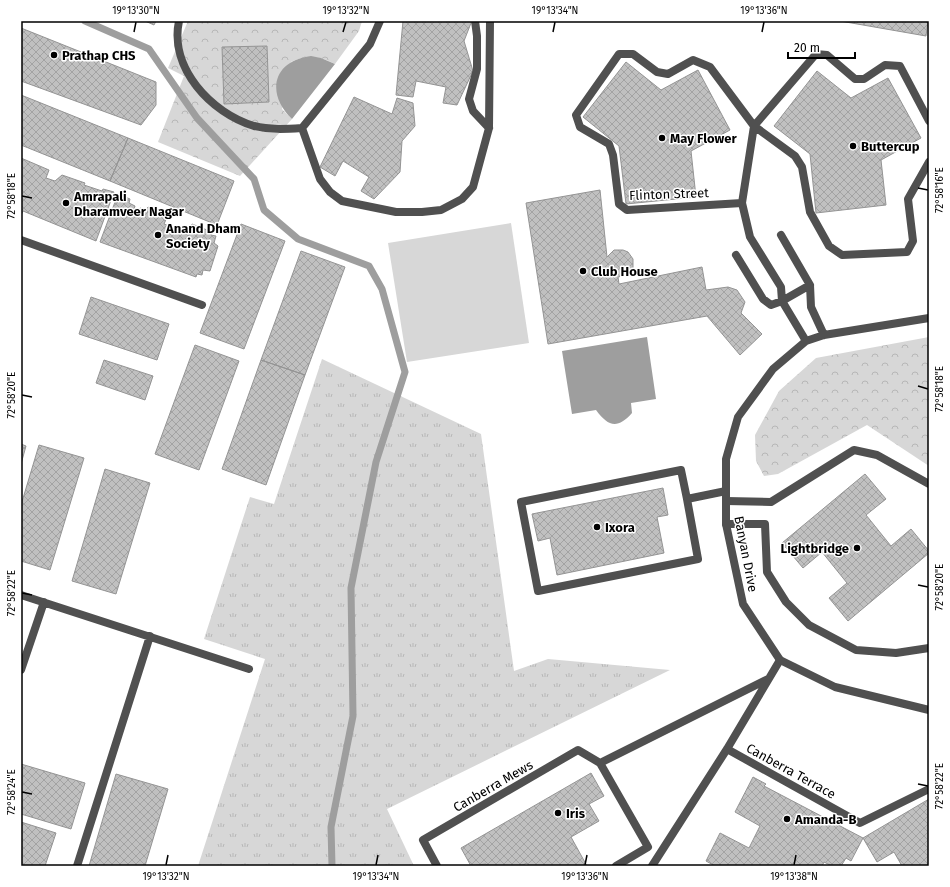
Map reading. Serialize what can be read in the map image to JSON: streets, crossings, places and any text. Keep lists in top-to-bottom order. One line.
{"streets":{"street":["Flinton Street","Banyan Drive","Canberra Terrace","Canberra Mews"]},"crossings":[["Banyan Drive","Canberra Terrace"]],"places":["Prathap CHS","May Flower","Buttercup","Amrapali Dharamveer Nagar","Anand Dham Society","Club House","Ixora","Lightbridge","Iris","Amanda-B"],"scale_bar":"20 m","coordinates":["19°13'30\"N","19°13'32\"N","19°13'34\"N","19°13'36\"N","72°58'16\"E","72°58'18\"E","72°58'20\"E","72°58'22\"E","72°58'24\"E","19°13'38\"N"]}
